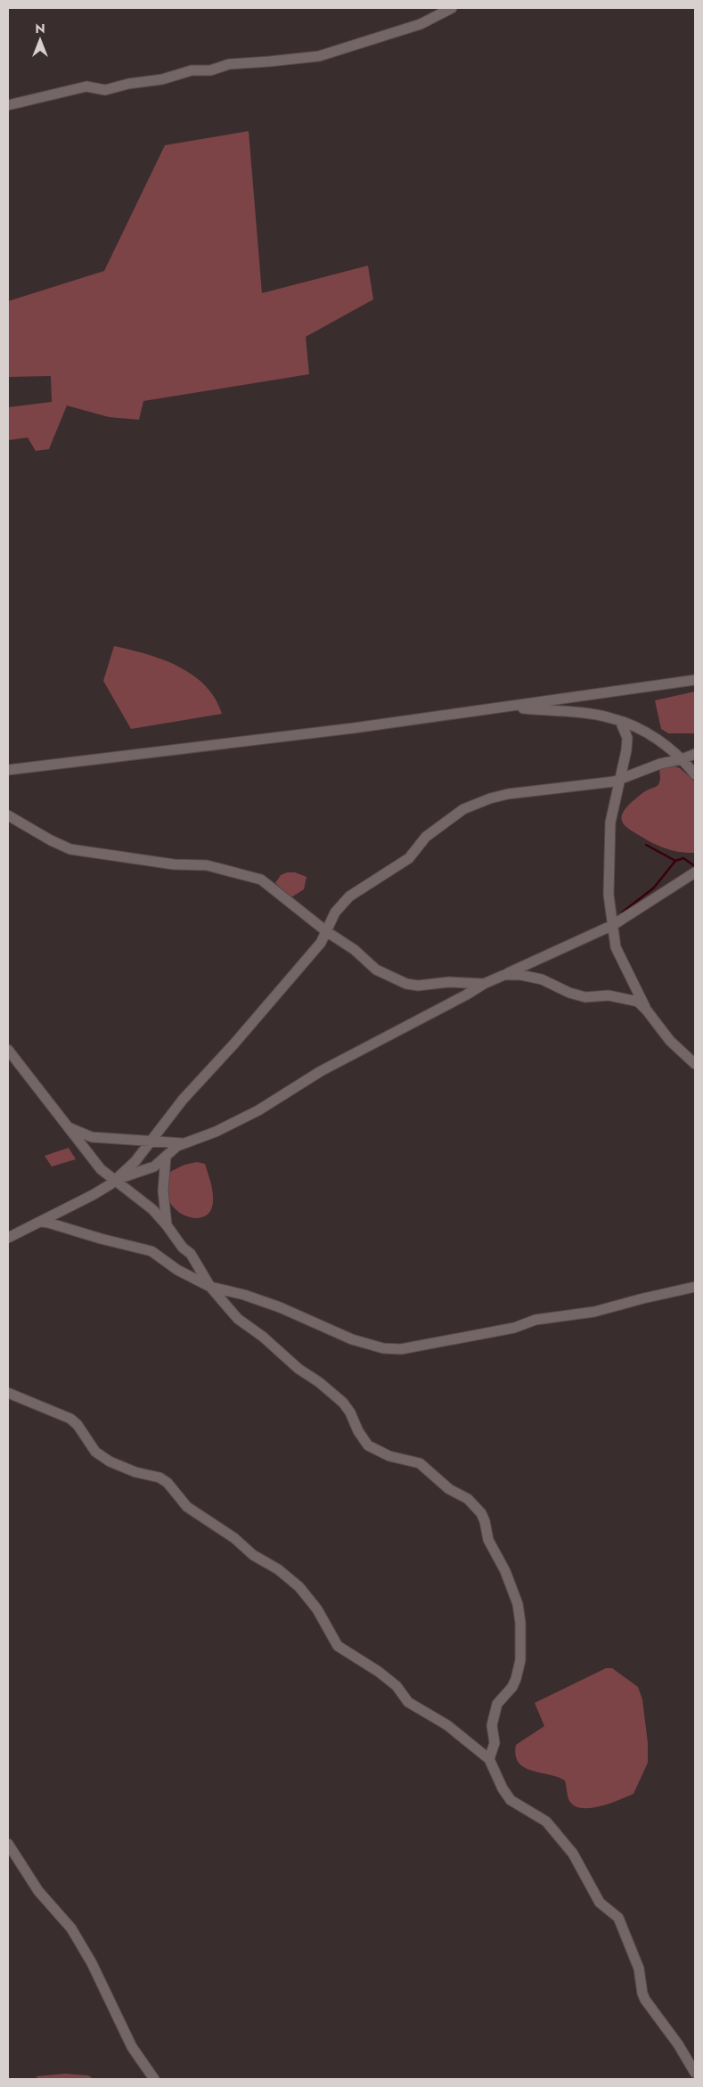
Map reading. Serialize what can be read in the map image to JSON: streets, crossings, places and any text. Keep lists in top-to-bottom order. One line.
{"north":"top"}
